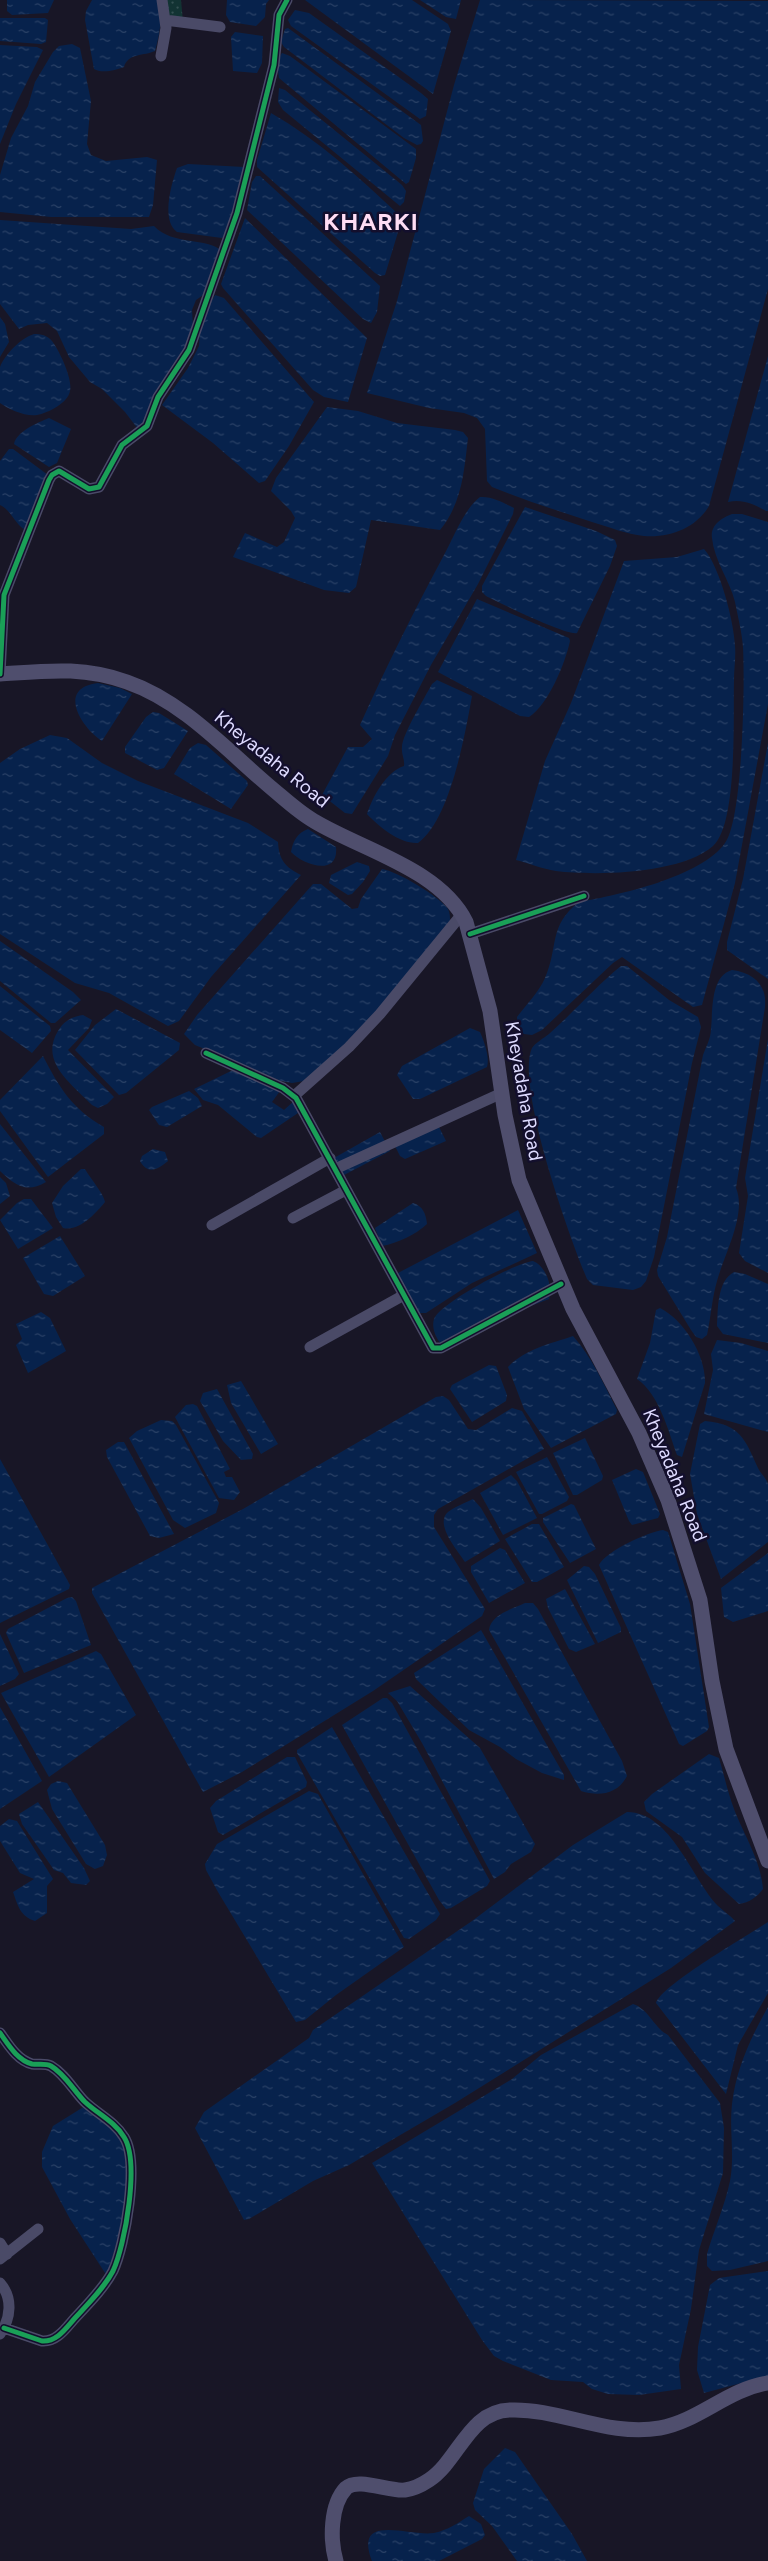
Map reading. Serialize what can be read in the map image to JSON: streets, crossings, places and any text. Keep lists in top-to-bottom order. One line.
{"streets":{"main road":["Kheyadaha Road"]},"districts":["KHARKI"]}
